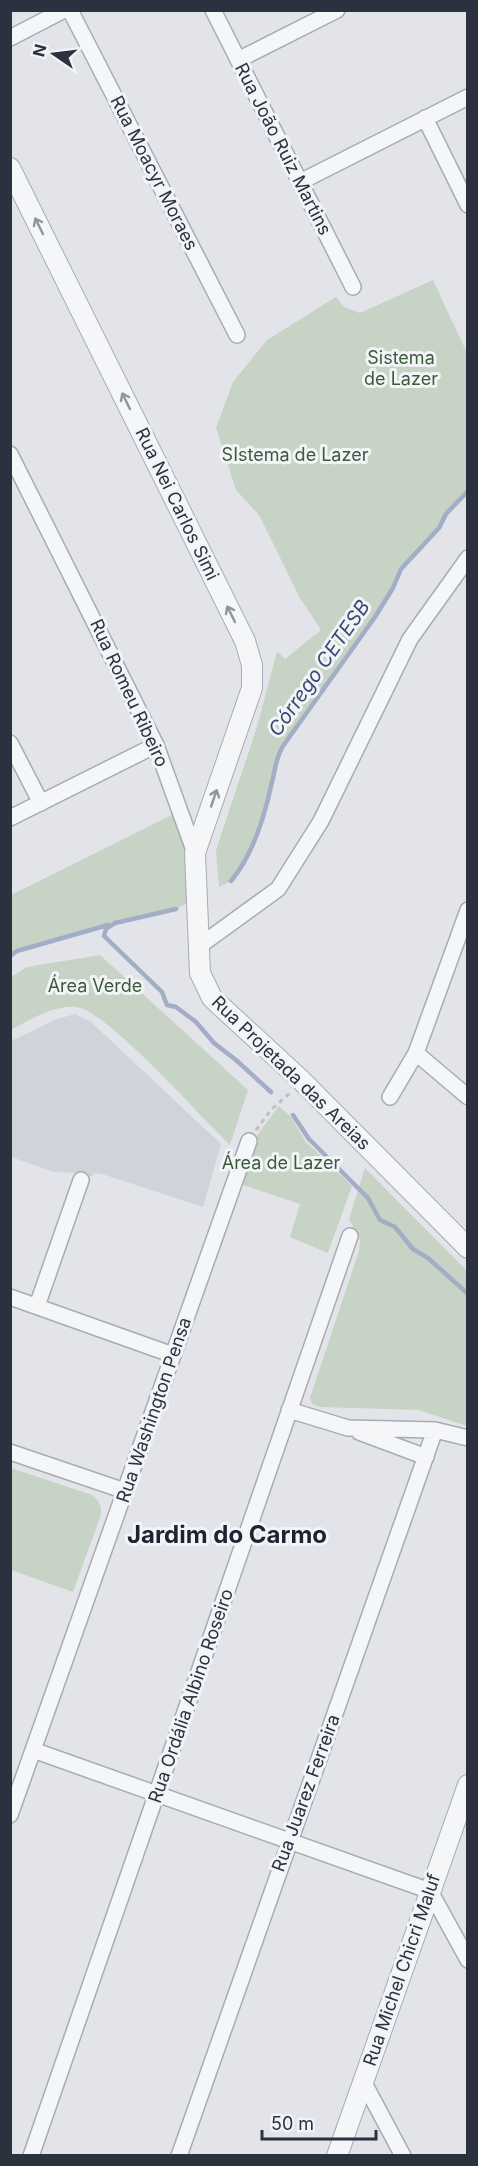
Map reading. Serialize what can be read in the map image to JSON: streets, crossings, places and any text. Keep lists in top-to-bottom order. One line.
{"streets":{"street":["Rua João Ruiz Martins","Rua Moacyr Moraes","Rua Nei Carlos Simi","Rua Romeu Ribeiro","Rua Projetada das Areias","Rua Washington Pensa","Rua Ordália Albino Roseiro","Rua Juarez Ferreira","Rua Michel Chicri Maluf"]},"crossings":[["Rua Nei Carlos Simi","Rua Romeu Ribeiro"],["Rua Romeu Ribeiro","Rua Projetada das Areias"]],"one_way":["Rua Nei Carlos Simi"],"districts":["Jardim do Carmo"],"water":["Córrego CETESB"],"parks":["Sistema de Lazer","SIstema de Lazer","Área Verde","Área de Lazer"],"scale_bar":"50 m","north":"left"}
